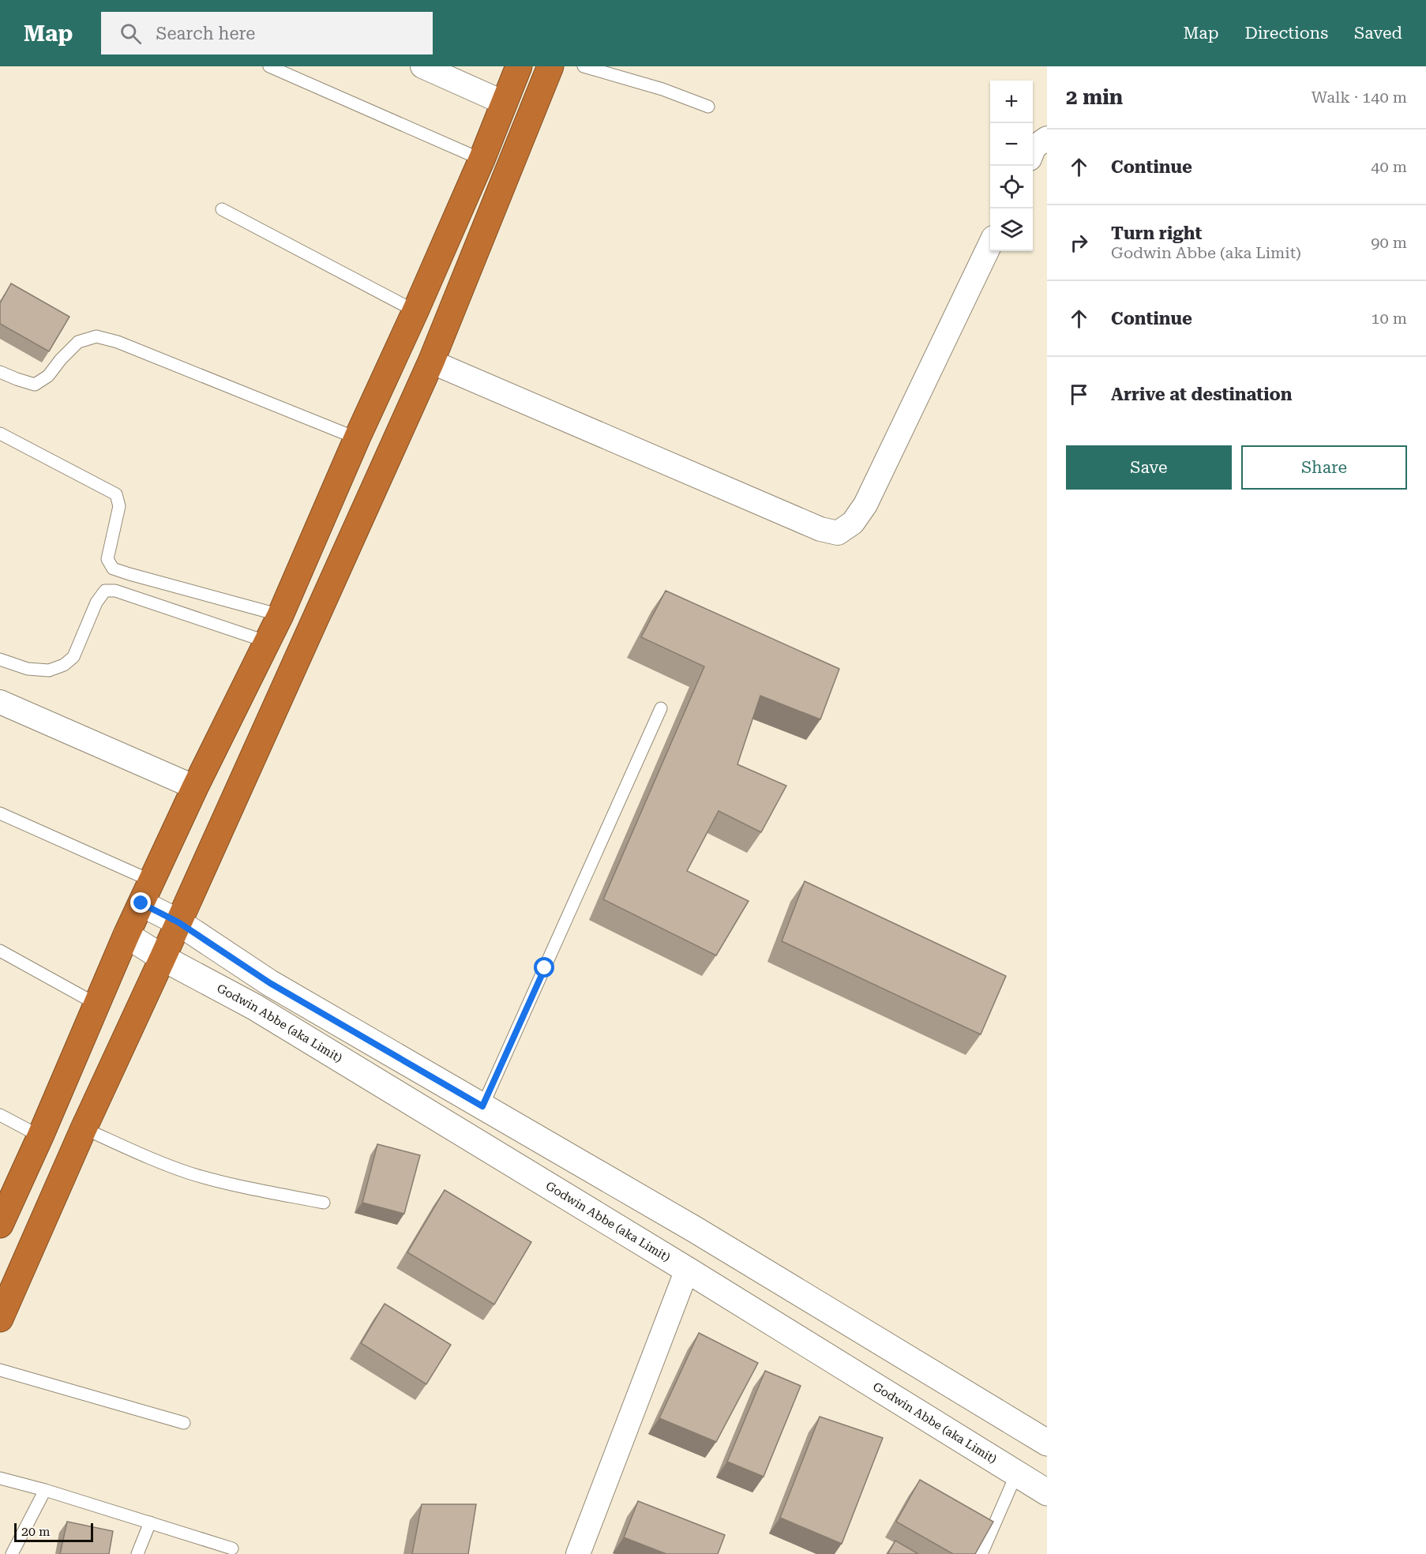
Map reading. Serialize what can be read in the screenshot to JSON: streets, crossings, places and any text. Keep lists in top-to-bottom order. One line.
{"streets":{"street":["Godwin Abbe (aka Limit)"]},"scale_bar":"20 m","page":{"header":"Map","search":"Search here","nav":["Map","Directions","Saved"],"heading":["2 min","Walk · 140 m"],"map_buttons":["+","−"],"list":[["Continue","40 m"],["Turn right","Godwin Abbe (aka Limit)","90 m"],["Continue","10 m"],"Arrive at destination"],"buttons":["Save","Share"],"scale":"20 m"}}
